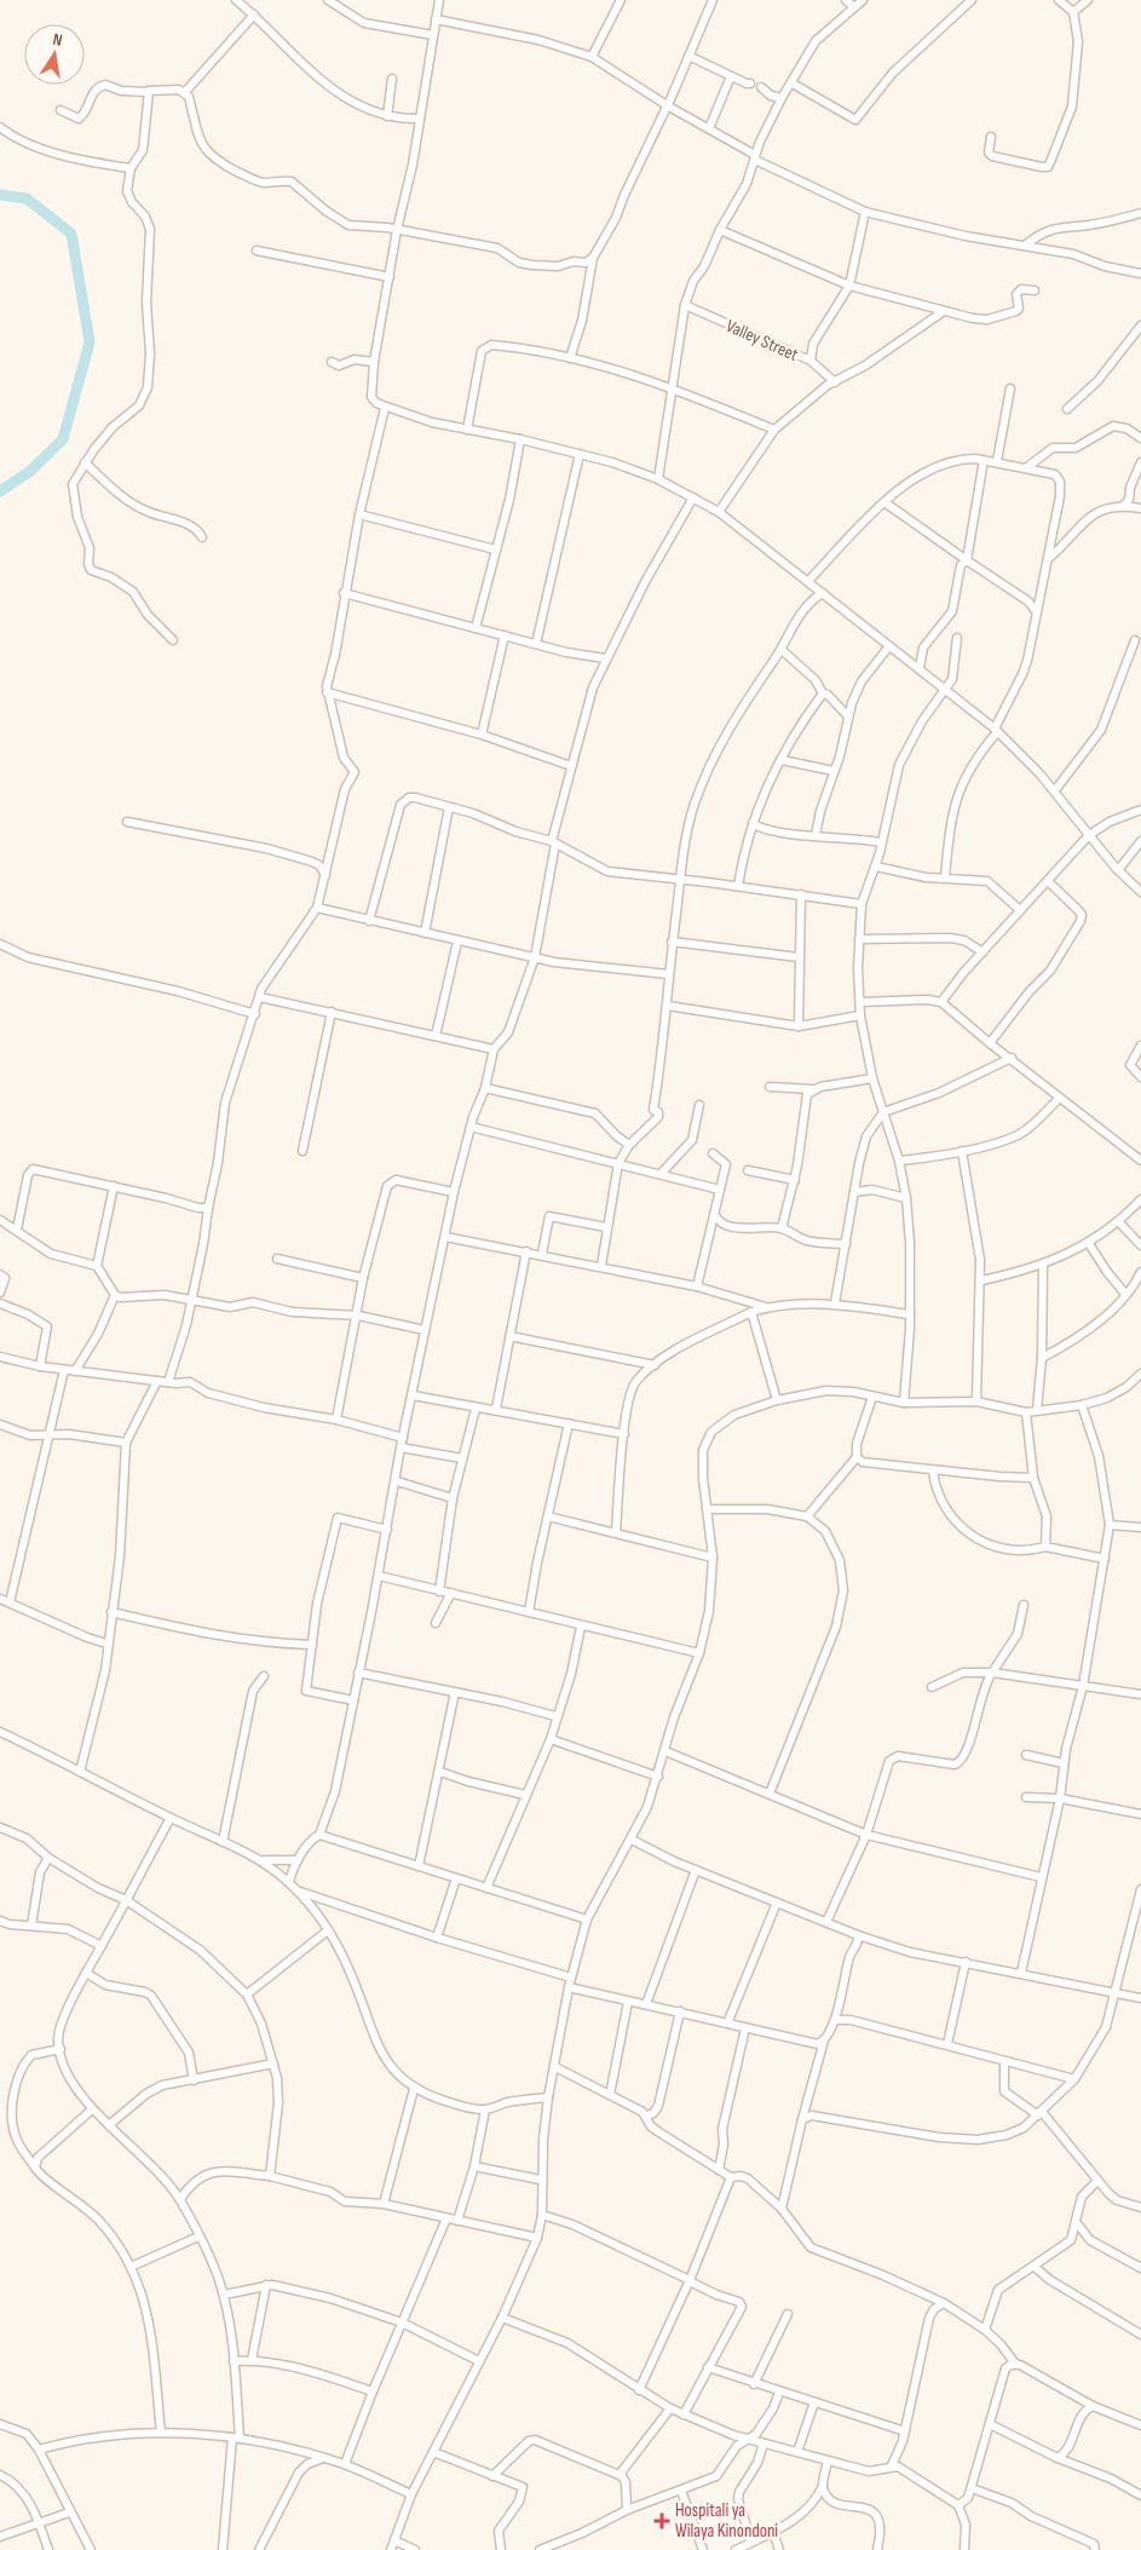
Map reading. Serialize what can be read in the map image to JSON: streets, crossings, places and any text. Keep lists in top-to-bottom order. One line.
{"streets":{"street":["Valley Street"]},"places":{"health":["Hospitali ya Wilaya Kinondoni"]},"north":"top"}
